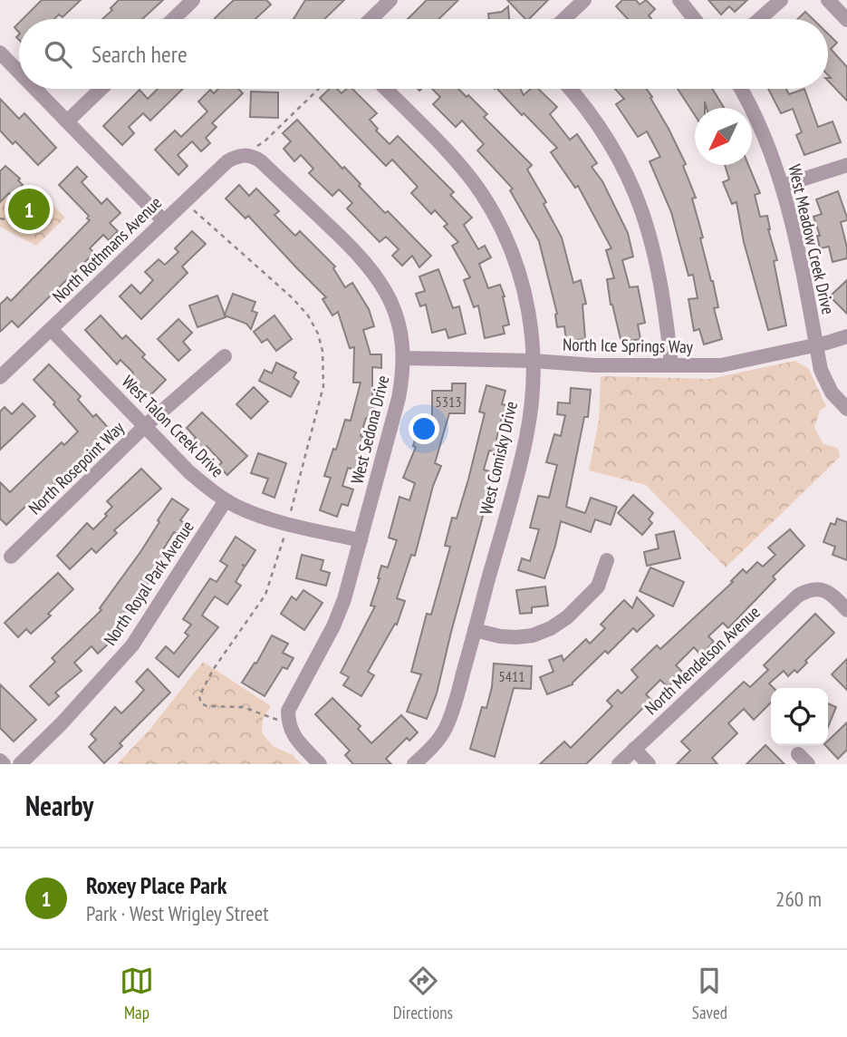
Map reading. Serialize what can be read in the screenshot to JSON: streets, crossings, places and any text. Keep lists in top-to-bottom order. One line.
{"streets":{"street":["West Meadow Creek Drive","North Rothmans Avenue","North Ice Springs Way","West Talon Creek Drive","West Sedona Drive","West Comisky Drive","North Rosepoint Way","North Royal Park Avenue","North Mendelson Avenue"]},"crossings":[["West Meadow Creek Drive","North Ice Springs Way"],["North Rothmans Avenue","West Talon Creek Drive"],["North Rothmans Avenue","West Sedona Drive"],["North Ice Springs Way","West Sedona Drive"],["North Ice Springs Way","West Comisky Drive"],["West Talon Creek Drive","West Sedona Drive"],["West Talon Creek Drive","North Rosepoint Way"],["West Talon Creek Drive","North Royal Park Avenue"]],"house_numbers":["5313","5411"],"north":"bottom left","page":{"search":"Search here","pins":"1","heading":"Nearby","list":[{"mark":"1","name":"Roxey Place Park","note":"Park · West Wrigley Street","value":"260 m"}],"nav":["Map","Directions","Saved"]}}
